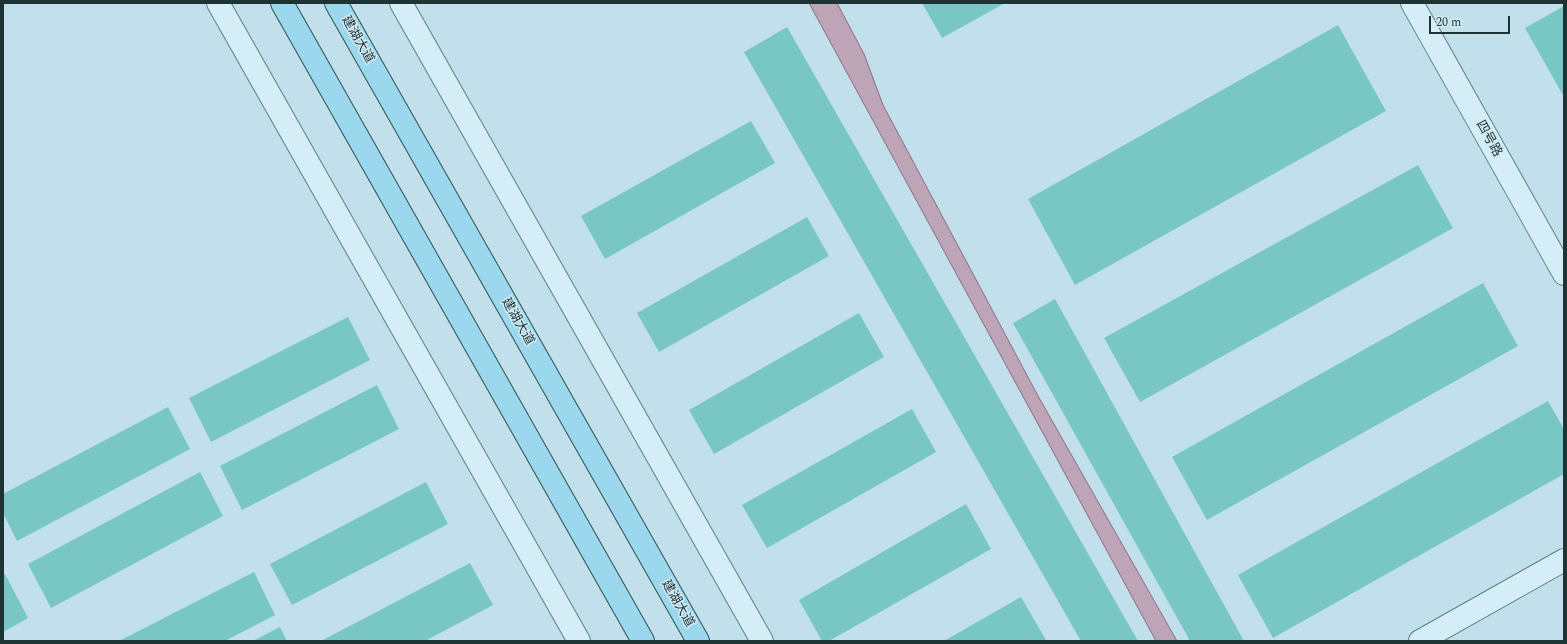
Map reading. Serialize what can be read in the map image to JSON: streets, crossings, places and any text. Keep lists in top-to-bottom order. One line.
{"streets":{"main road":["建湖大道"],"street":["四号路"]},"scale_bar":"20 m"}
